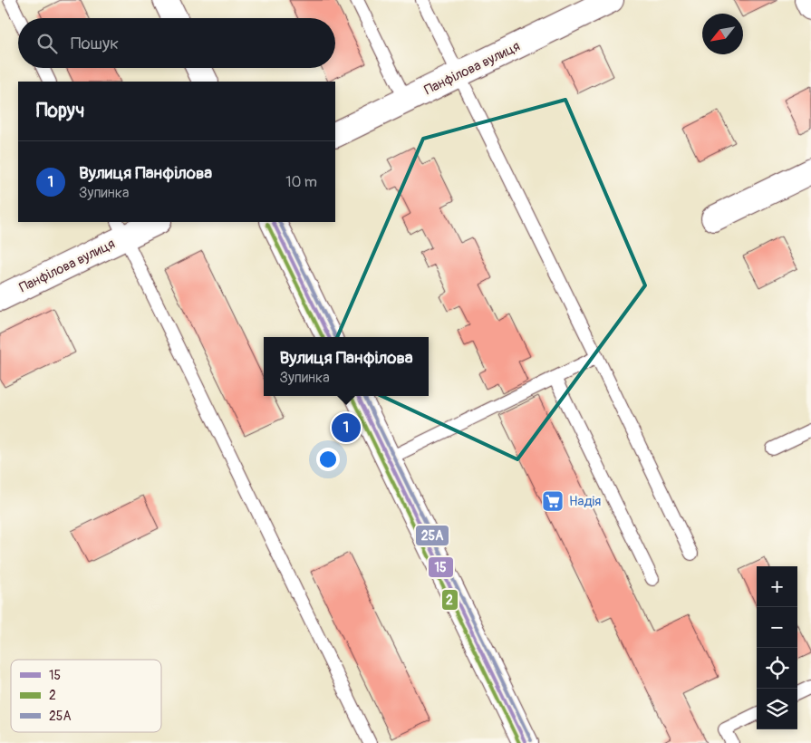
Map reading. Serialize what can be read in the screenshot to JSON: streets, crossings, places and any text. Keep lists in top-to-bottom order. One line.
{"streets":{"street":["Панфілова вулиця"]},"places":{"supermarket":["Надiя"]},"lines":["transit line 15","transit line 25А","transit line 2"],"legend":["15","2","25А"],"north":"bottom left","page":{"search":"Пошук","heading":"Поруч","list":[{"mark":"1","name":"Вулиця Панфілова","note":"Зупинка","value":"10 m"}],"popup":["Вулиця Панфілова","Зупинка"],"pins":"1","map_buttons":["+","−"]}}
